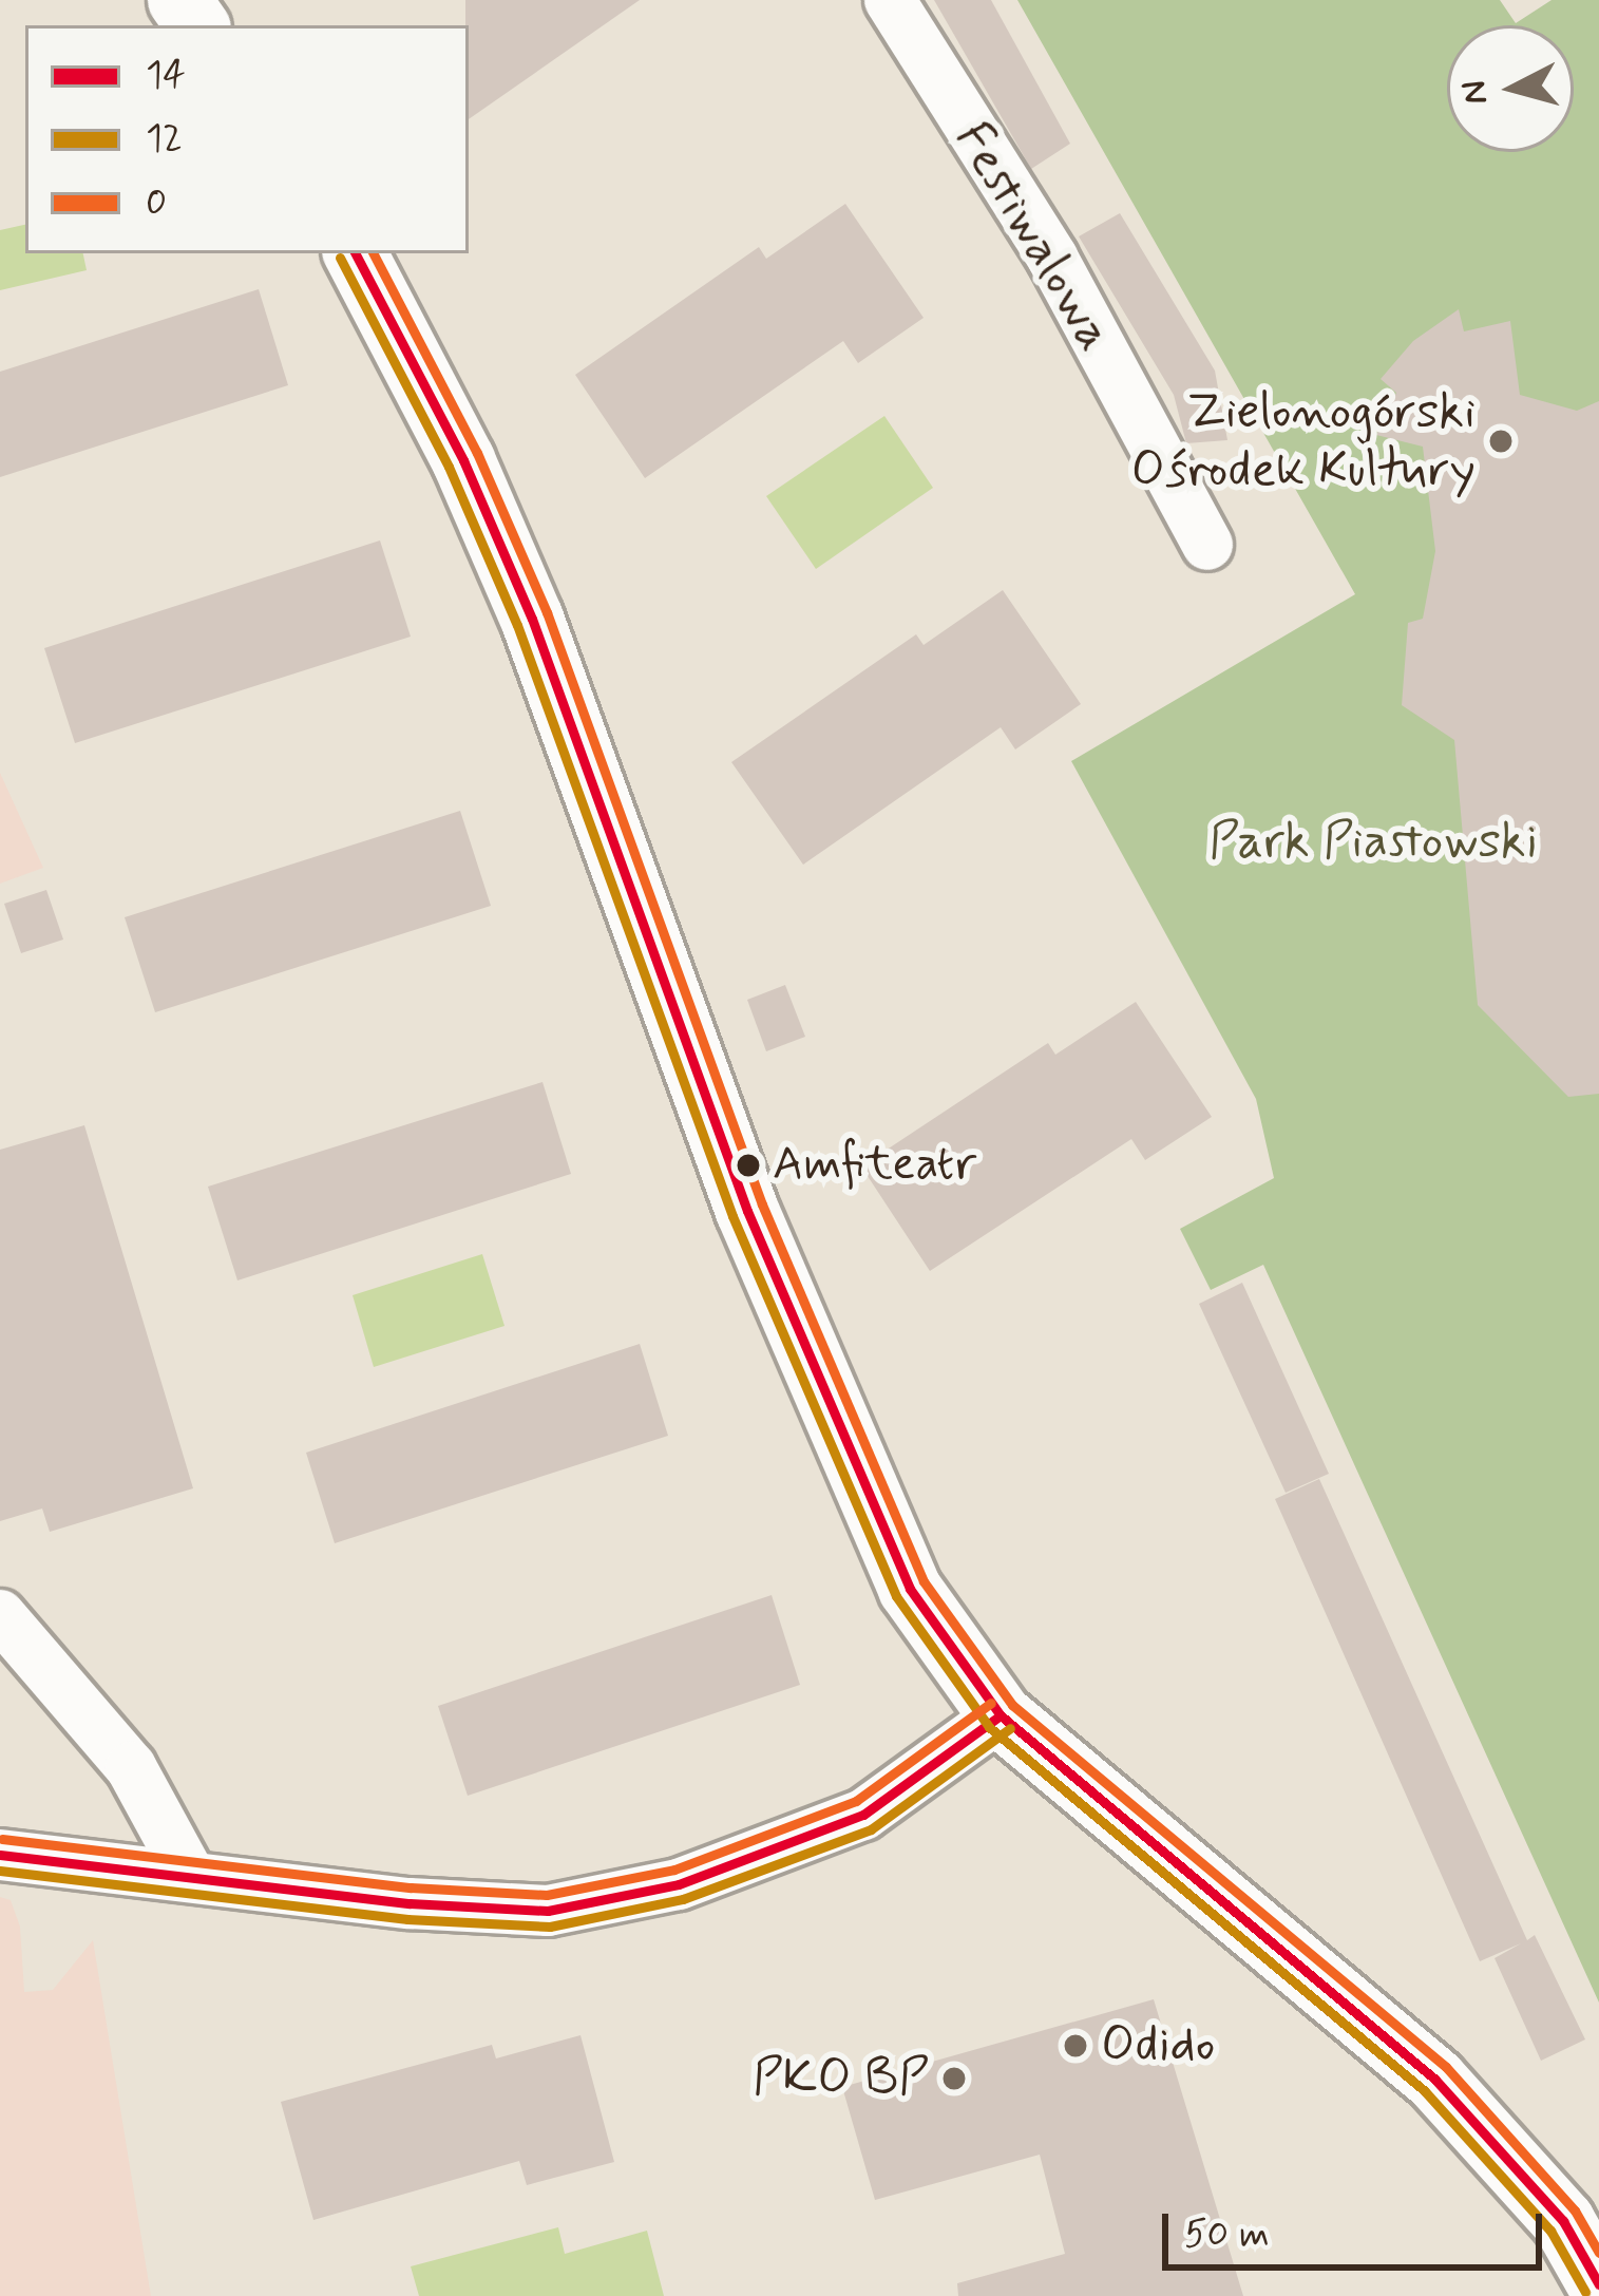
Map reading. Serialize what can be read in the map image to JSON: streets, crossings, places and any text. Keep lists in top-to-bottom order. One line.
{"streets":{"street":["Festiwalowa"]},"parks":["Park Piastowski"],"places":["Zielonogórski Ośrodek Kultury","Amfiteatr","Odido","PKO BP"],"lines":["transit line 14","transit line 0","transit line 12"],"legend":["14","12","0"],"scale_bar":"50 m","north":"left"}
